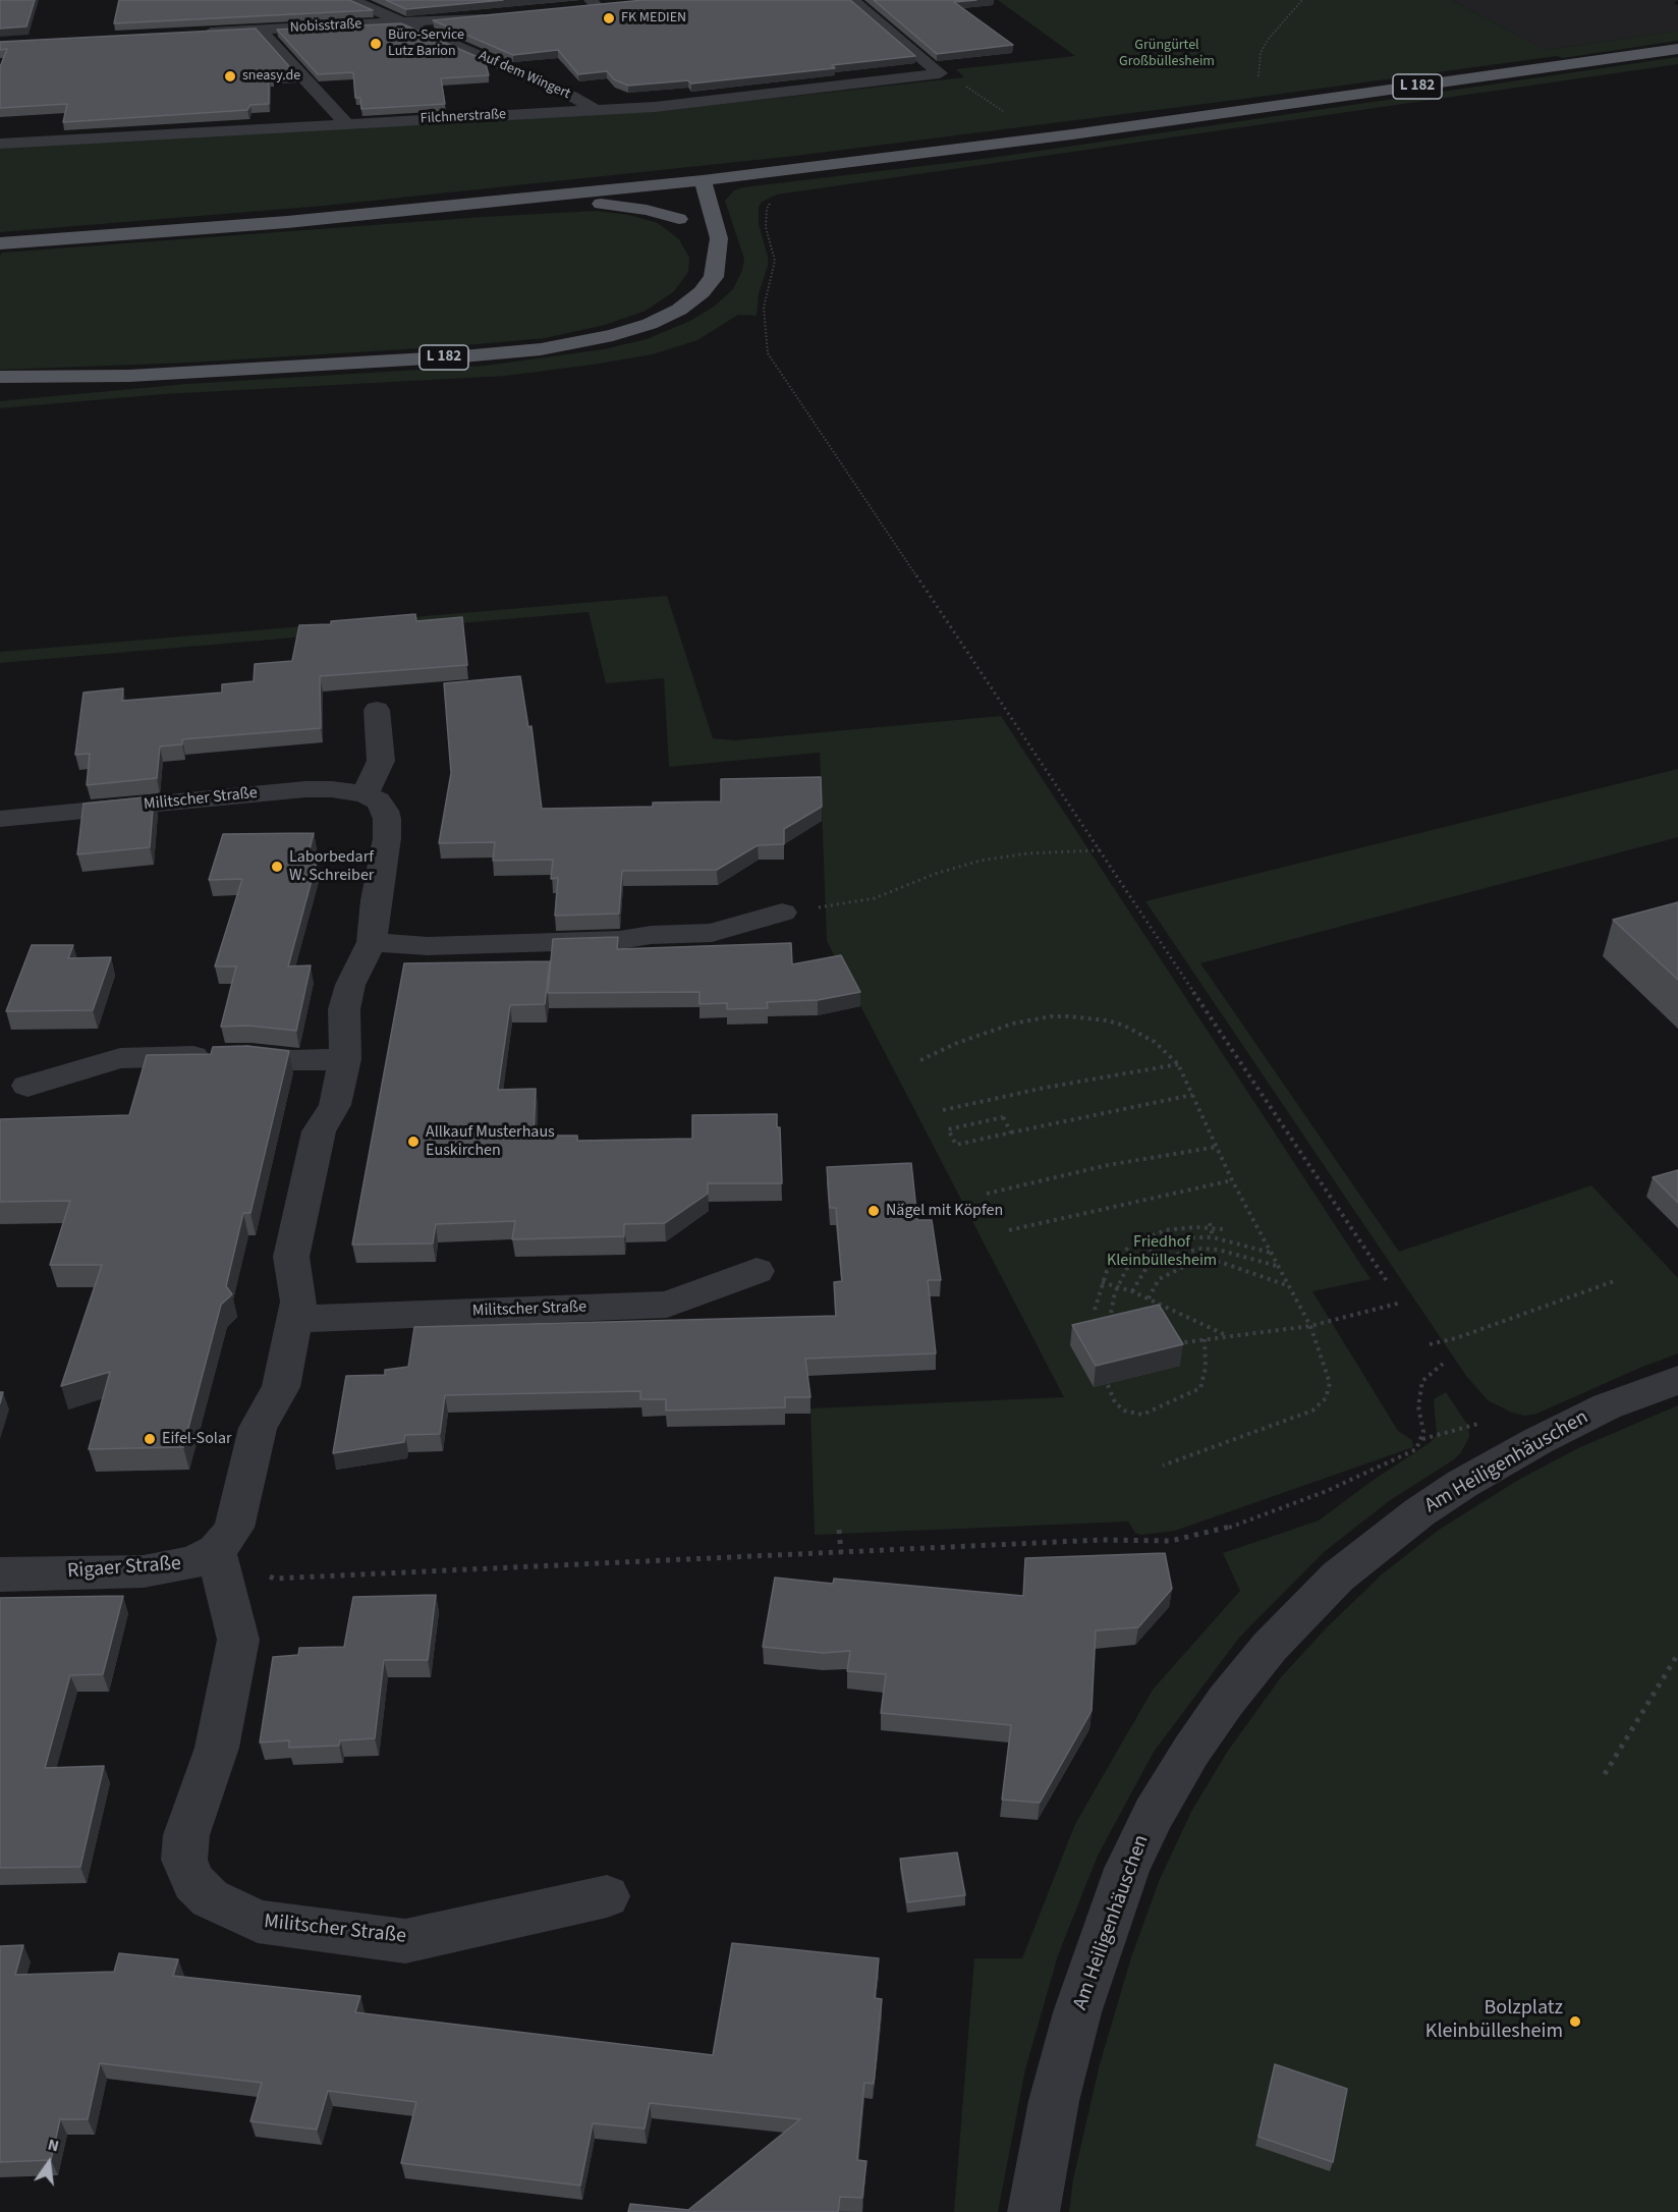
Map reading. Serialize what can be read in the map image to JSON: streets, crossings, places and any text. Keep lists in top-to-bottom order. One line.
{"streets":{"main road":["L 182"],"street":["Nobisstraße","Auf dem Wingert","Filchnerstraße","Militscher Straße","Am Heiligenhäuschen","Rigaer Straße"]},"crossings":[["Nobisstraße","Auf dem Wingert"],["Auf dem Wingert","Filchnerstraße"],["Militscher Straße","Rigaer Straße"]],"parks":["Grüngürtel Großbüllesheim","Friedhof Kleinbüllesheim"],"places":["FK MEDIEN","Büro-Service Lutz Barion","sneasy.de","Laborbedarf W. Schreiber","Allkauf Musterhaus Euskirchen","Nägel mit Köpfen","Eifel-Solar","Bolzplatz Kleinbüllesheim"],"north":"top"}
